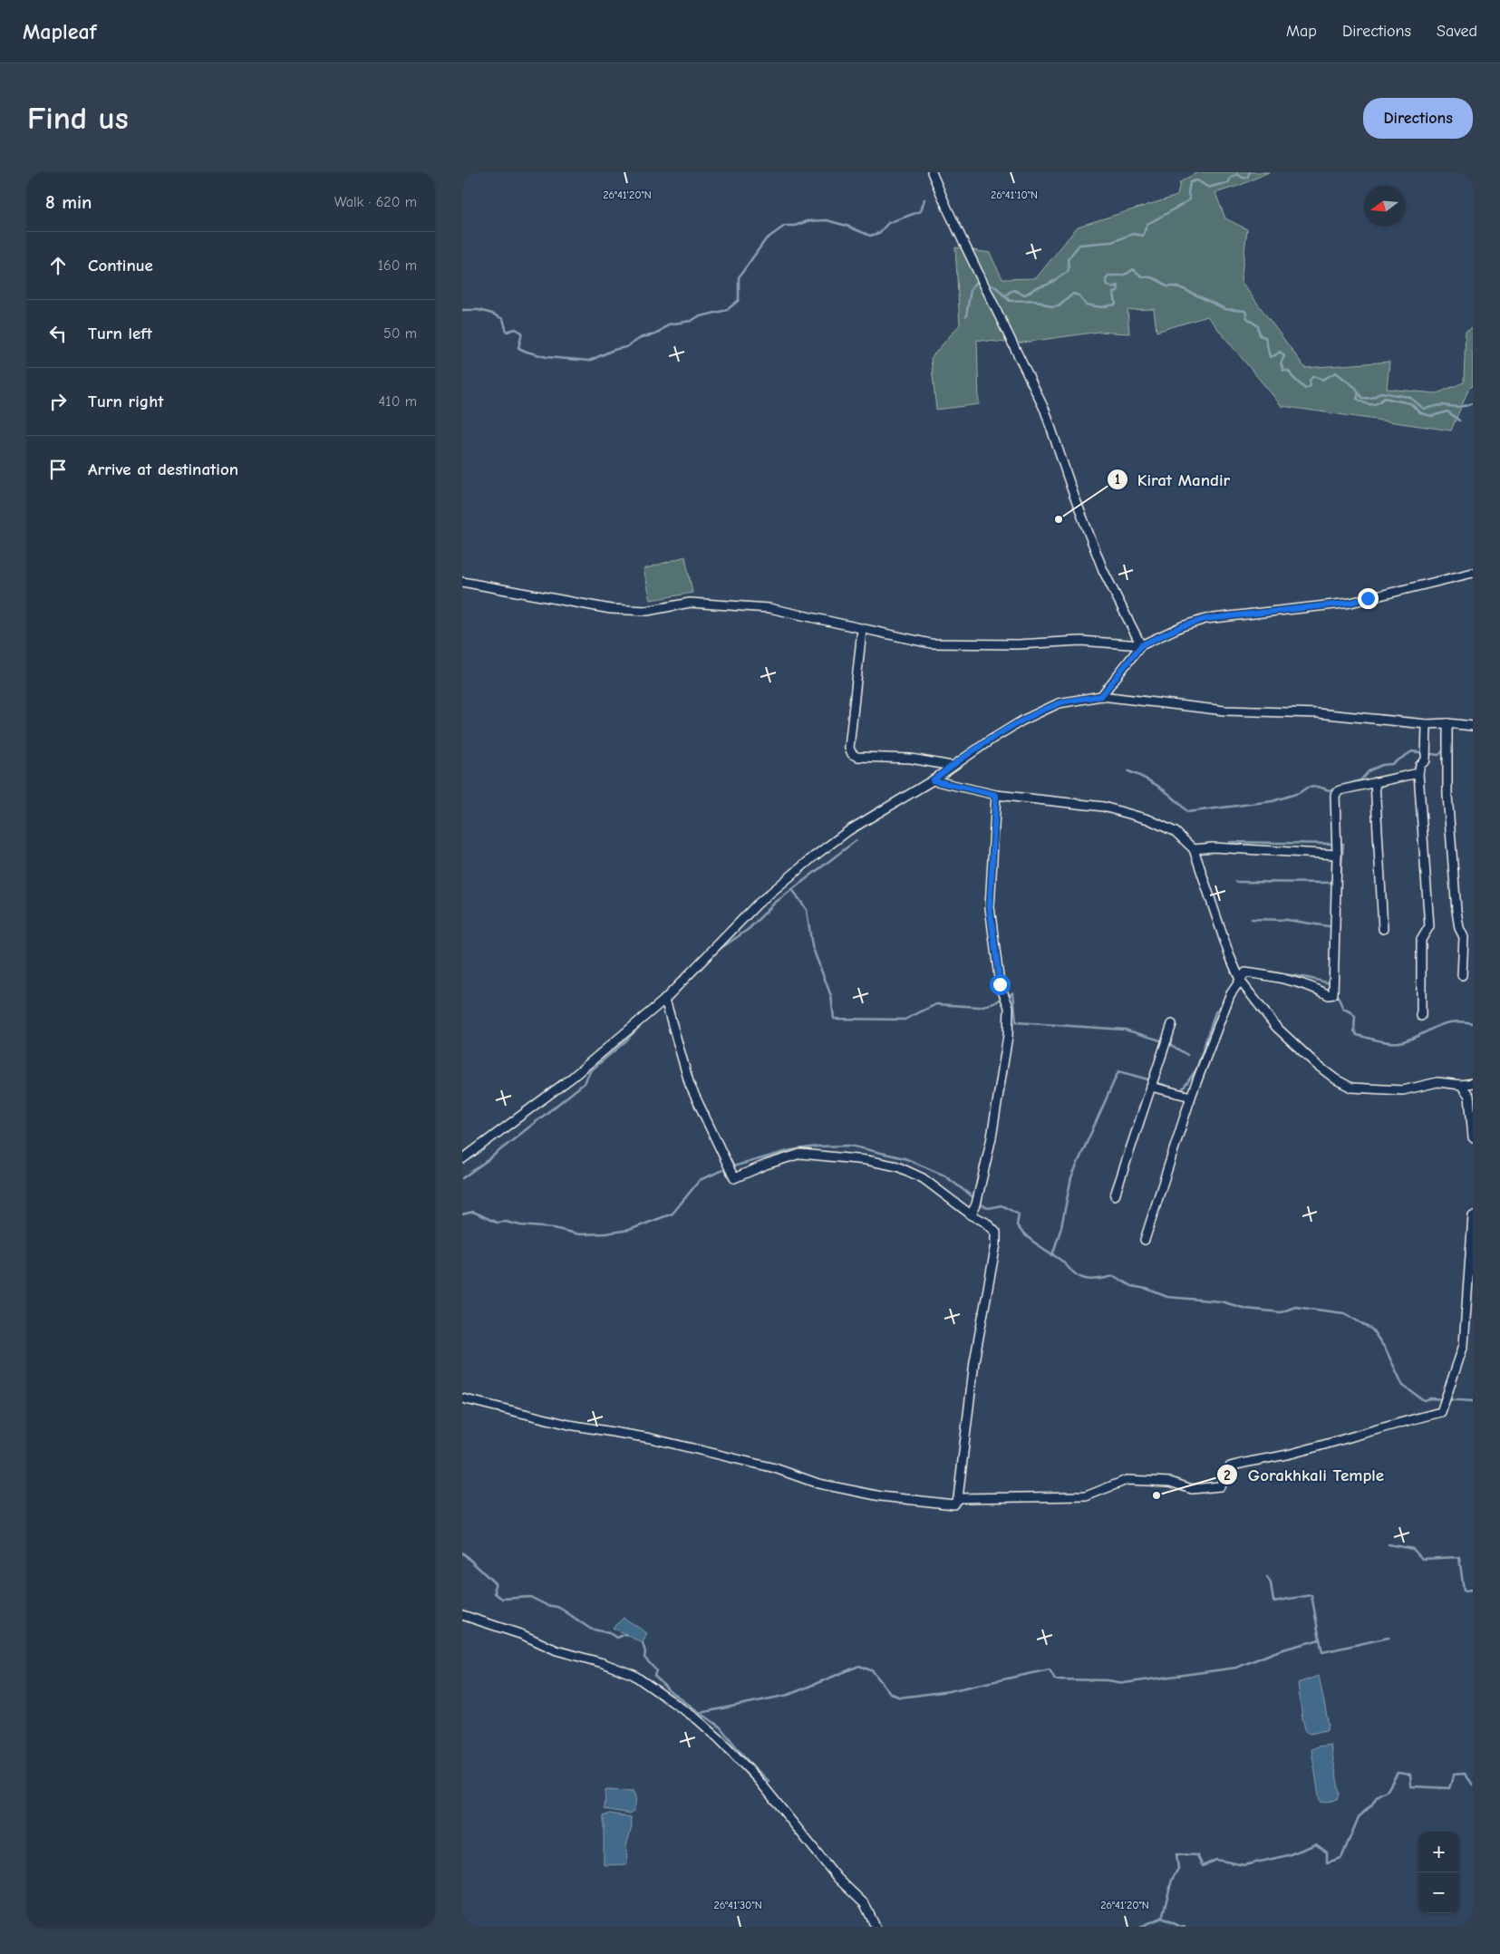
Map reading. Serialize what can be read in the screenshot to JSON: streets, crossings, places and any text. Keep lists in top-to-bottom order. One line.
{"places":["Kirat Mandir","Gorakhkali Temple"],"north":"left","page":{"header":"Mapleaf","nav":["Map","Directions","Saved"],"buttons":"Directions","title":"Find us","heading":["8 min","Walk · 620 m"],"list":[["Continue","160 m"],["Turn left","50 m"],["Turn right","410 m"],"Arrive at destination"],"map_buttons":["+","−"]},"coordinates":["26°41'20\"N","26°41'10\"N","26°41'30\"N"]}
